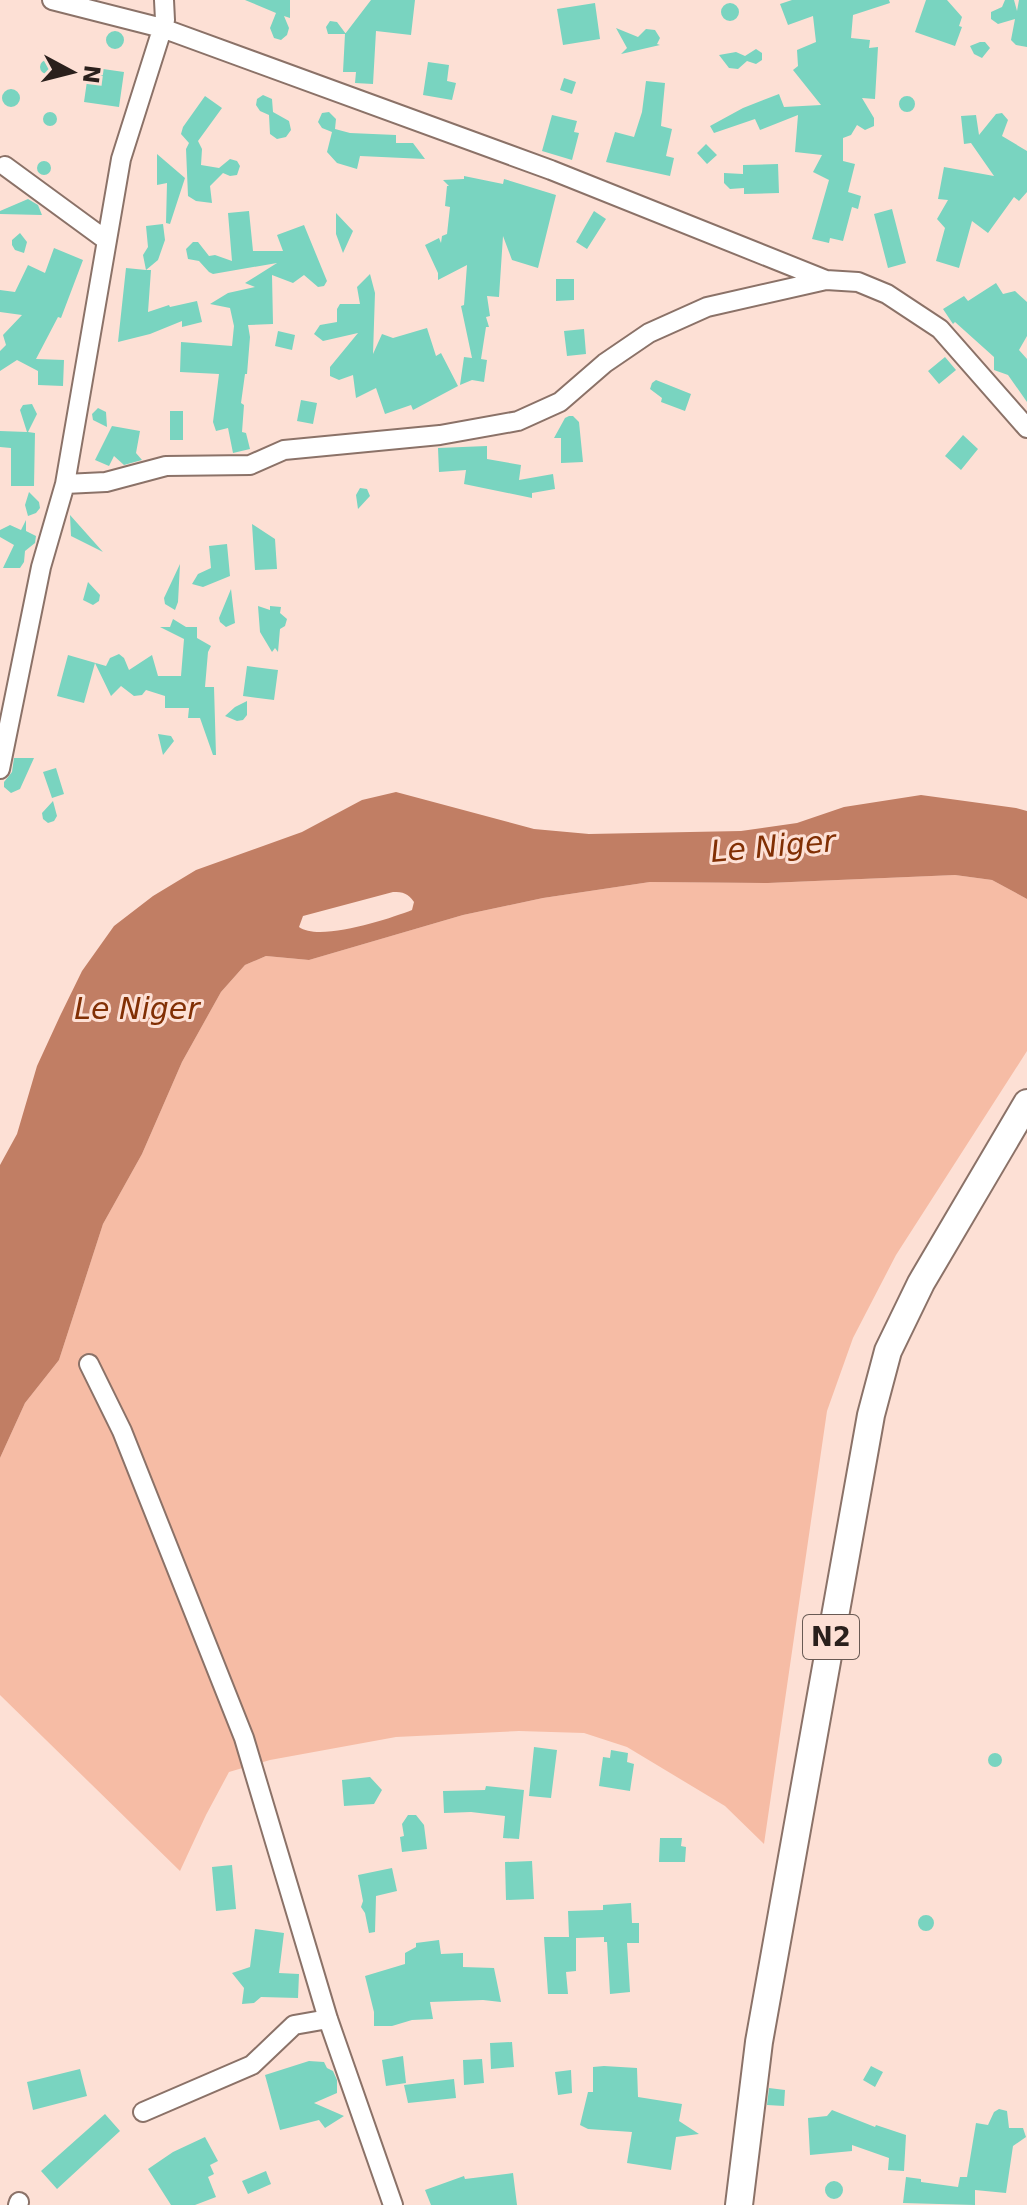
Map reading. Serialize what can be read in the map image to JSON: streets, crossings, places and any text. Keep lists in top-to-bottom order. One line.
{"streets":{"highway":["N2"]},"water":["Le Niger"],"north":"right"}
